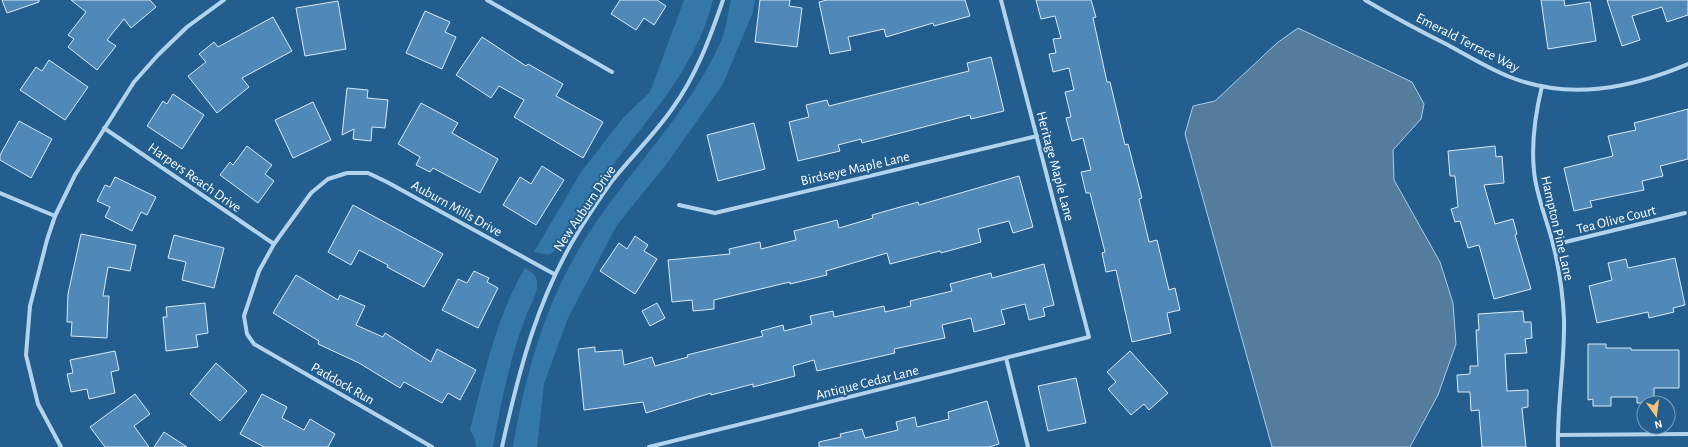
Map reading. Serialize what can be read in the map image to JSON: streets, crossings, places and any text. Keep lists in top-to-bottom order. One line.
{"streets":{"street":["Emerald Terrace Way","Heritage Maple Lane","Birdseye Maple Lane","Harpers Reach Drive","Auburn Mills Drive","New Auburn Drive","Tea Olive Court","Hampton Pine Lane","Antique Cedar Lane","Paddock Run"]},"crossings":[["Emerald Terrace Way","Hampton Pine Lane"],["Heritage Maple Lane","Birdseye Maple Lane"],["Heritage Maple Lane","Antique Cedar Lane"],["Harpers Reach Drive","Auburn Mills Drive"],["Auburn Mills Drive","New Auburn Drive"],["Auburn Mills Drive","Paddock Run"],["Tea Olive Court","Hampton Pine Lane"]],"north":"bottom"}
